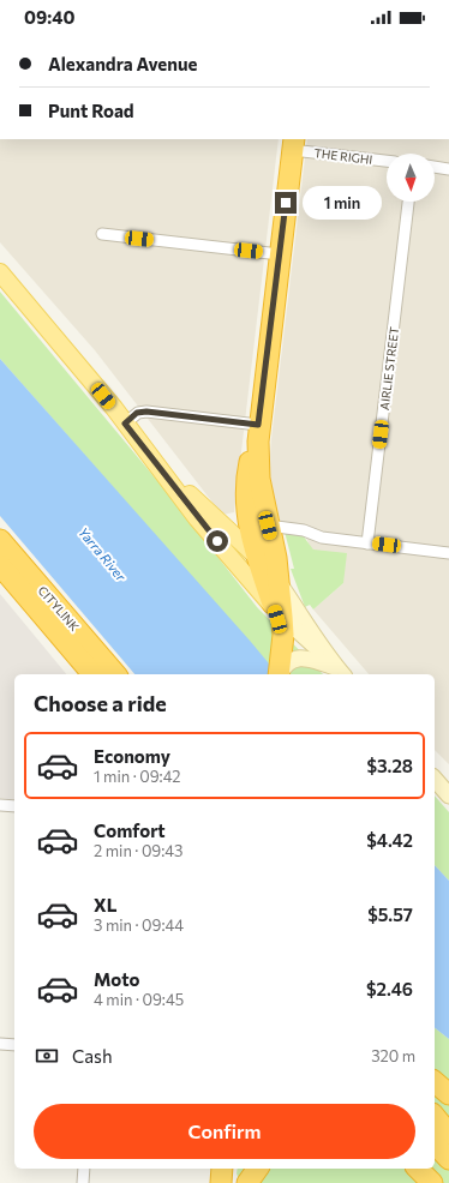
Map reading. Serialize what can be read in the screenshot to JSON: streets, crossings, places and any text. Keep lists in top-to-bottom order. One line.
{"streets":{"highway":["CITYLINK"],"street":["THE RIGHI","AIRLIE STREET"]},"water":["Yarra River"],"north":"bottom","page":{"status":"09:40","banner":["Alexandra Avenue","Punt Road"],"bubble":"1 min","heading":"Choose a ride","list":[{"name":"Economy","note":"1 min · 09:42","value":"$3.28"},{"name":"Comfort","note":"2 min · 09:43","value":"$4.42"},{"name":"XL","note":"3 min · 09:44","value":"$5.57"},{"name":"Moto","note":"4 min · 09:45","value":"$2.46"}],"pay":["Cash","320 m"],"buttons":"Confirm"}}
